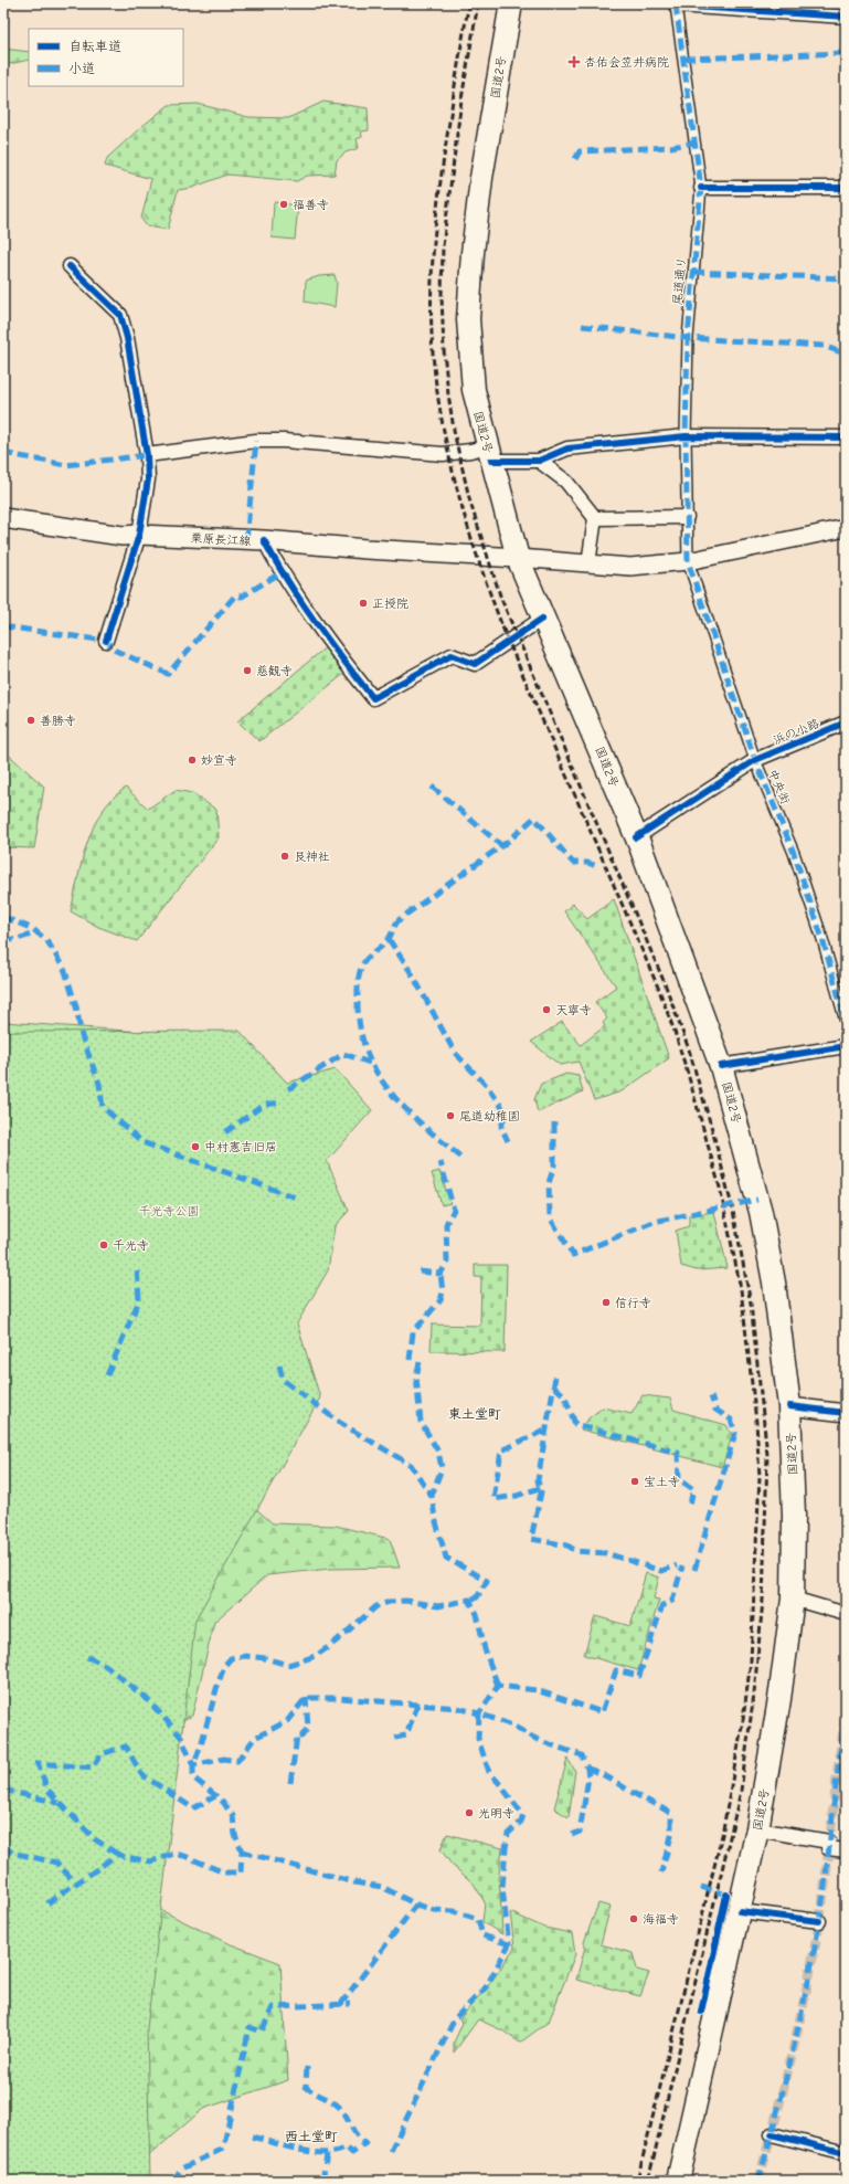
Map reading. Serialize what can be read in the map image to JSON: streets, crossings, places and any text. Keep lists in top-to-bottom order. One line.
{"streets":{"highway":["国道2号"],"main road":["栗原長江線"],"street":["尾道通り","浜の小路","中央街"]},"crossings":[["国道2号","栗原長江線"],["国道2号","浜の小路"],["尾道通り","中央街"],["浜の小路","中央街"]],"districts":["東土堂町","西土堂町"],"parks":["千光寺公園"],"places":{"health":["杏佑会笠井病院"],"other":["福善寺","正授院","慈観寺","善勝寺","妙宣寺","艮神社","天寧寺","尾道幼稚園","中村憲吉旧居","千光寺","信行寺","宝土寺","光明寺","海福寺"]},"legend":["自転車道","小道"]}
